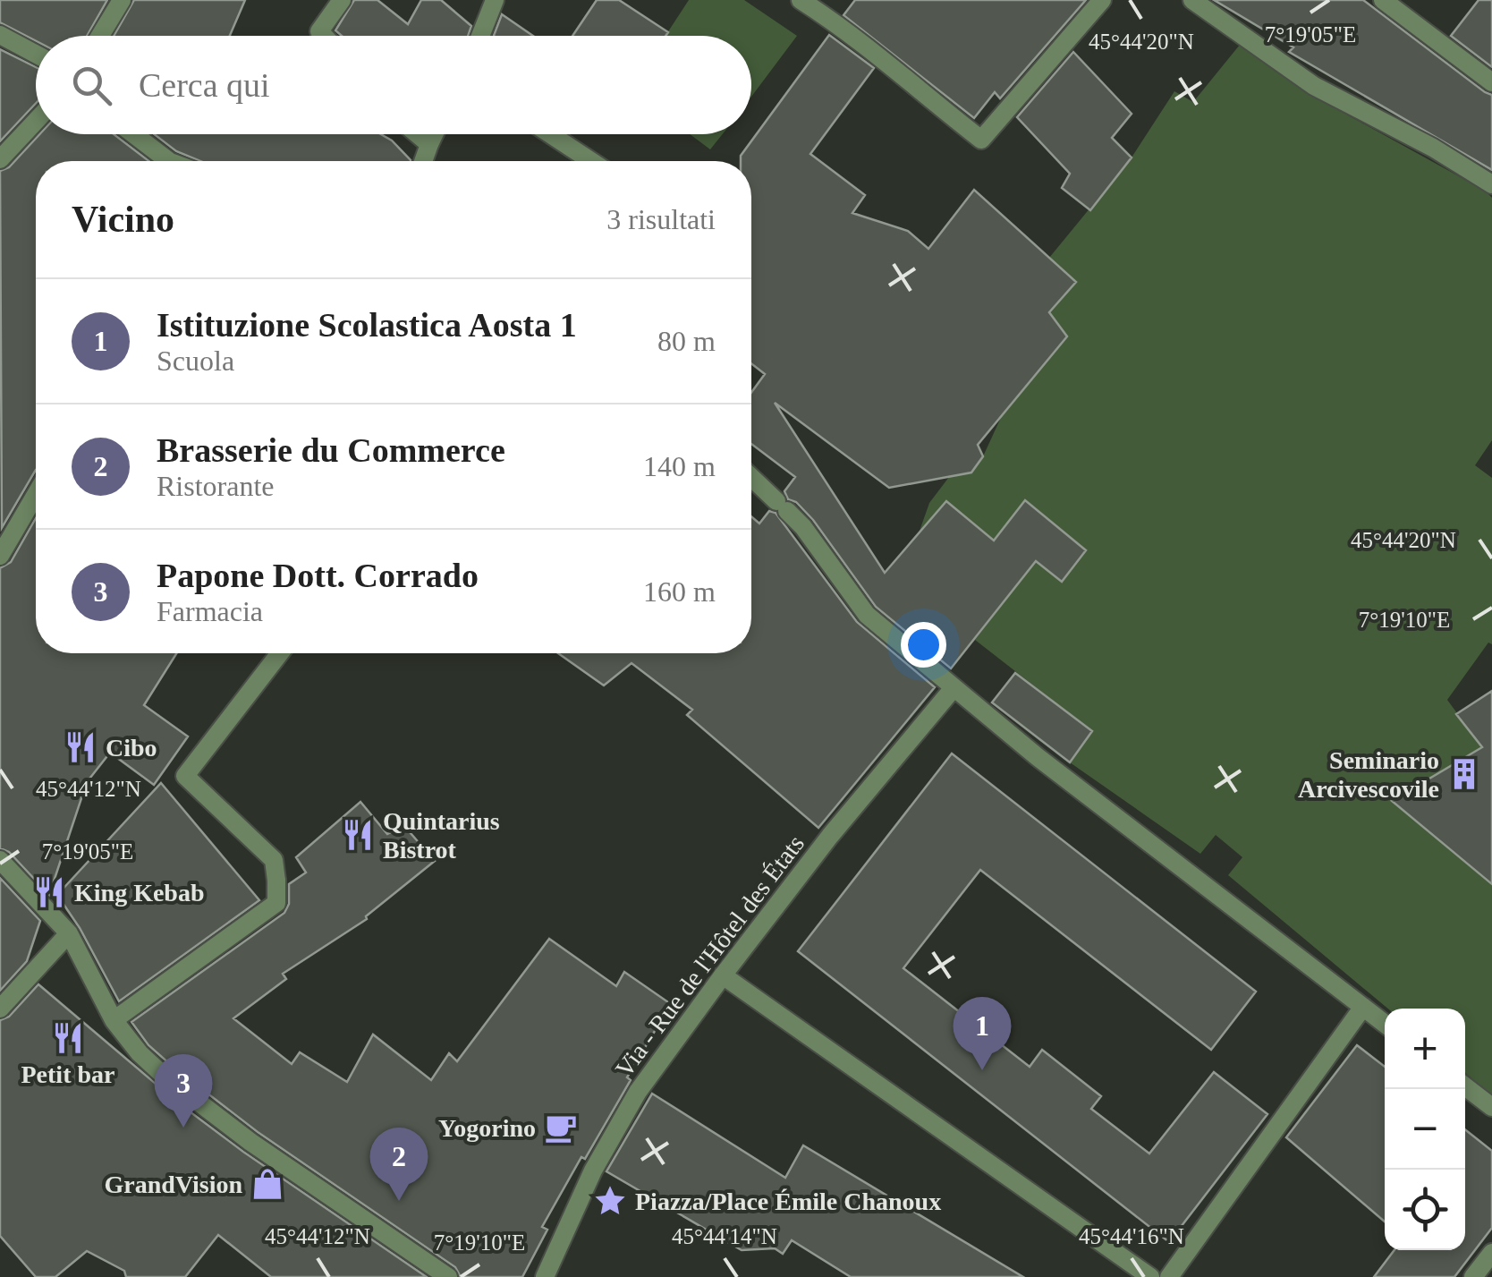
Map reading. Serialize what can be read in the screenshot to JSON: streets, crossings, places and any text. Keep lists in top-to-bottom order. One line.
{"streets":{"street":["Via - Rue de l'Hôtel des États"]},"places":{"restaurant":["Cibo","Quintarius Bistrot","King Kebab","Petit bar"],"building":["Seminario Arcivescovile"],"cafe":["Yogorino"],"shop":["GrandVision"],"place":["Piazza/Place Émile Chanoux"]},"page":{"search":"Cerca qui","heading":["Vicino","3 risultati"],"list":[{"mark":"1","name":"Istituzione Scolastica Aosta 1","note":"Scuola","value":"80 m"},{"mark":"2","name":"Brasserie du Commerce","note":"Ristorante","value":"140 m"},{"mark":"3","name":"Papone Dott. Corrado","note":"Farmacia","value":"160 m"}],"pins":["1","3","2"],"map_buttons":["+","−"]},"coordinates":["7°19'05\"E","45°44'20\"N","7°19'10\"E","45°44'12\"N","45°44'14\"N","45°44'16\"N"]}
